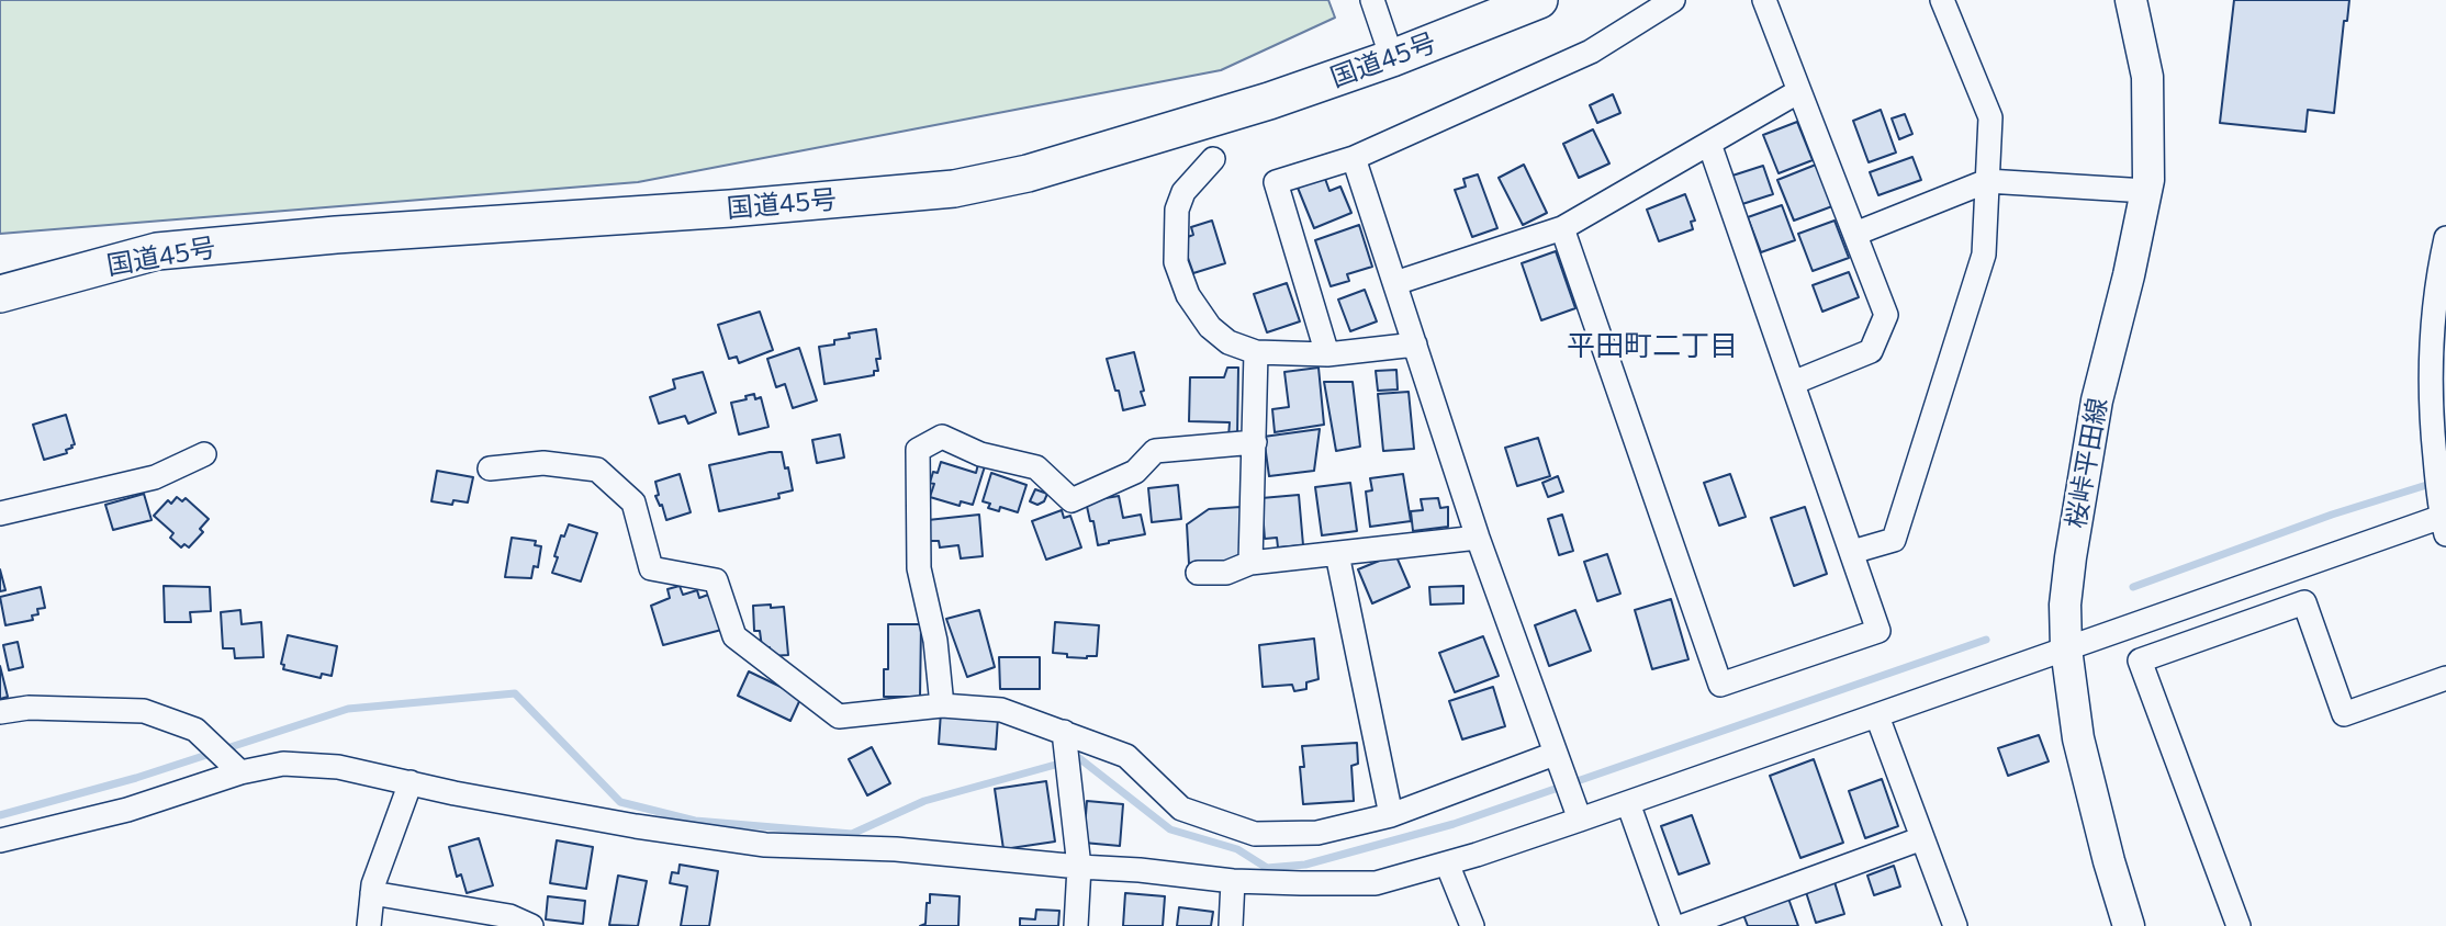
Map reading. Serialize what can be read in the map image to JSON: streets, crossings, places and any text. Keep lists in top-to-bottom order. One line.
{"streets":{"highway":["国道45号"],"main road":["桜峠平田線"]},"districts":["平田町二丁目"]}
